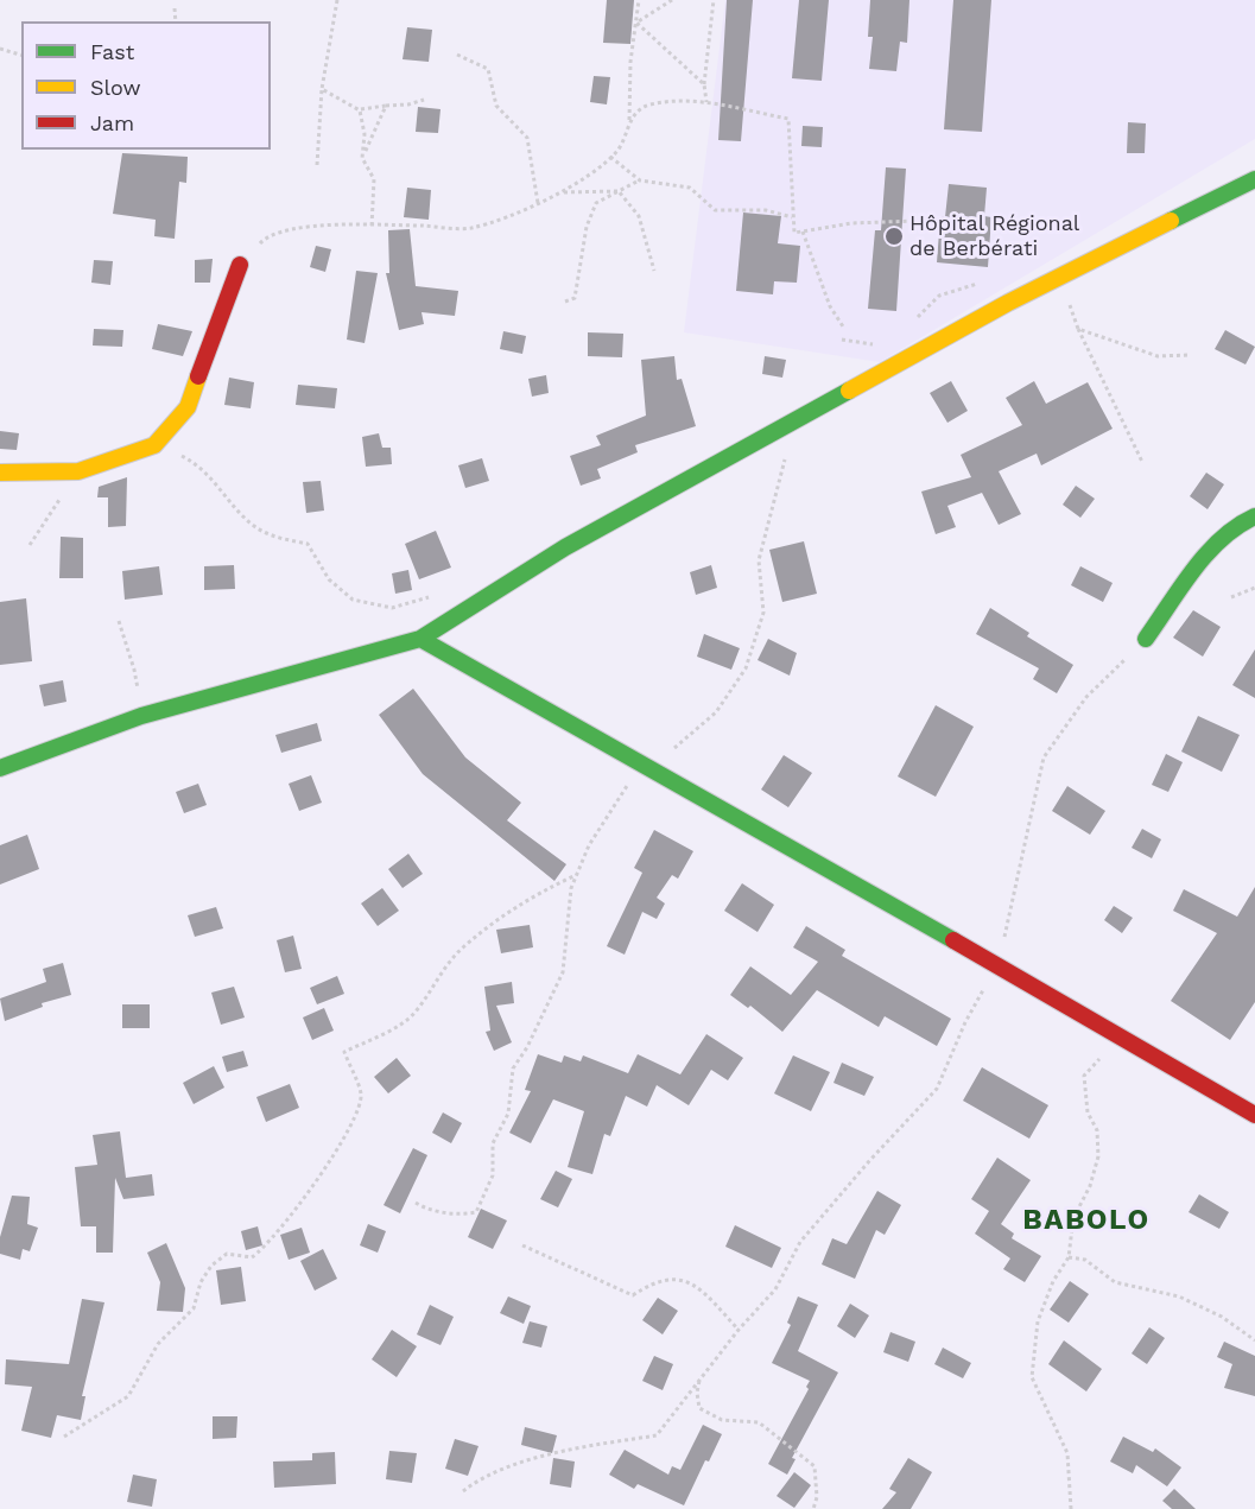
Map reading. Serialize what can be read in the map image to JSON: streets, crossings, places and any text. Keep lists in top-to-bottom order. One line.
{"districts":["BABOLO"],"places":["Hôpital Régional de Berbérati"],"legend":["Fast","Slow","Jam"]}
